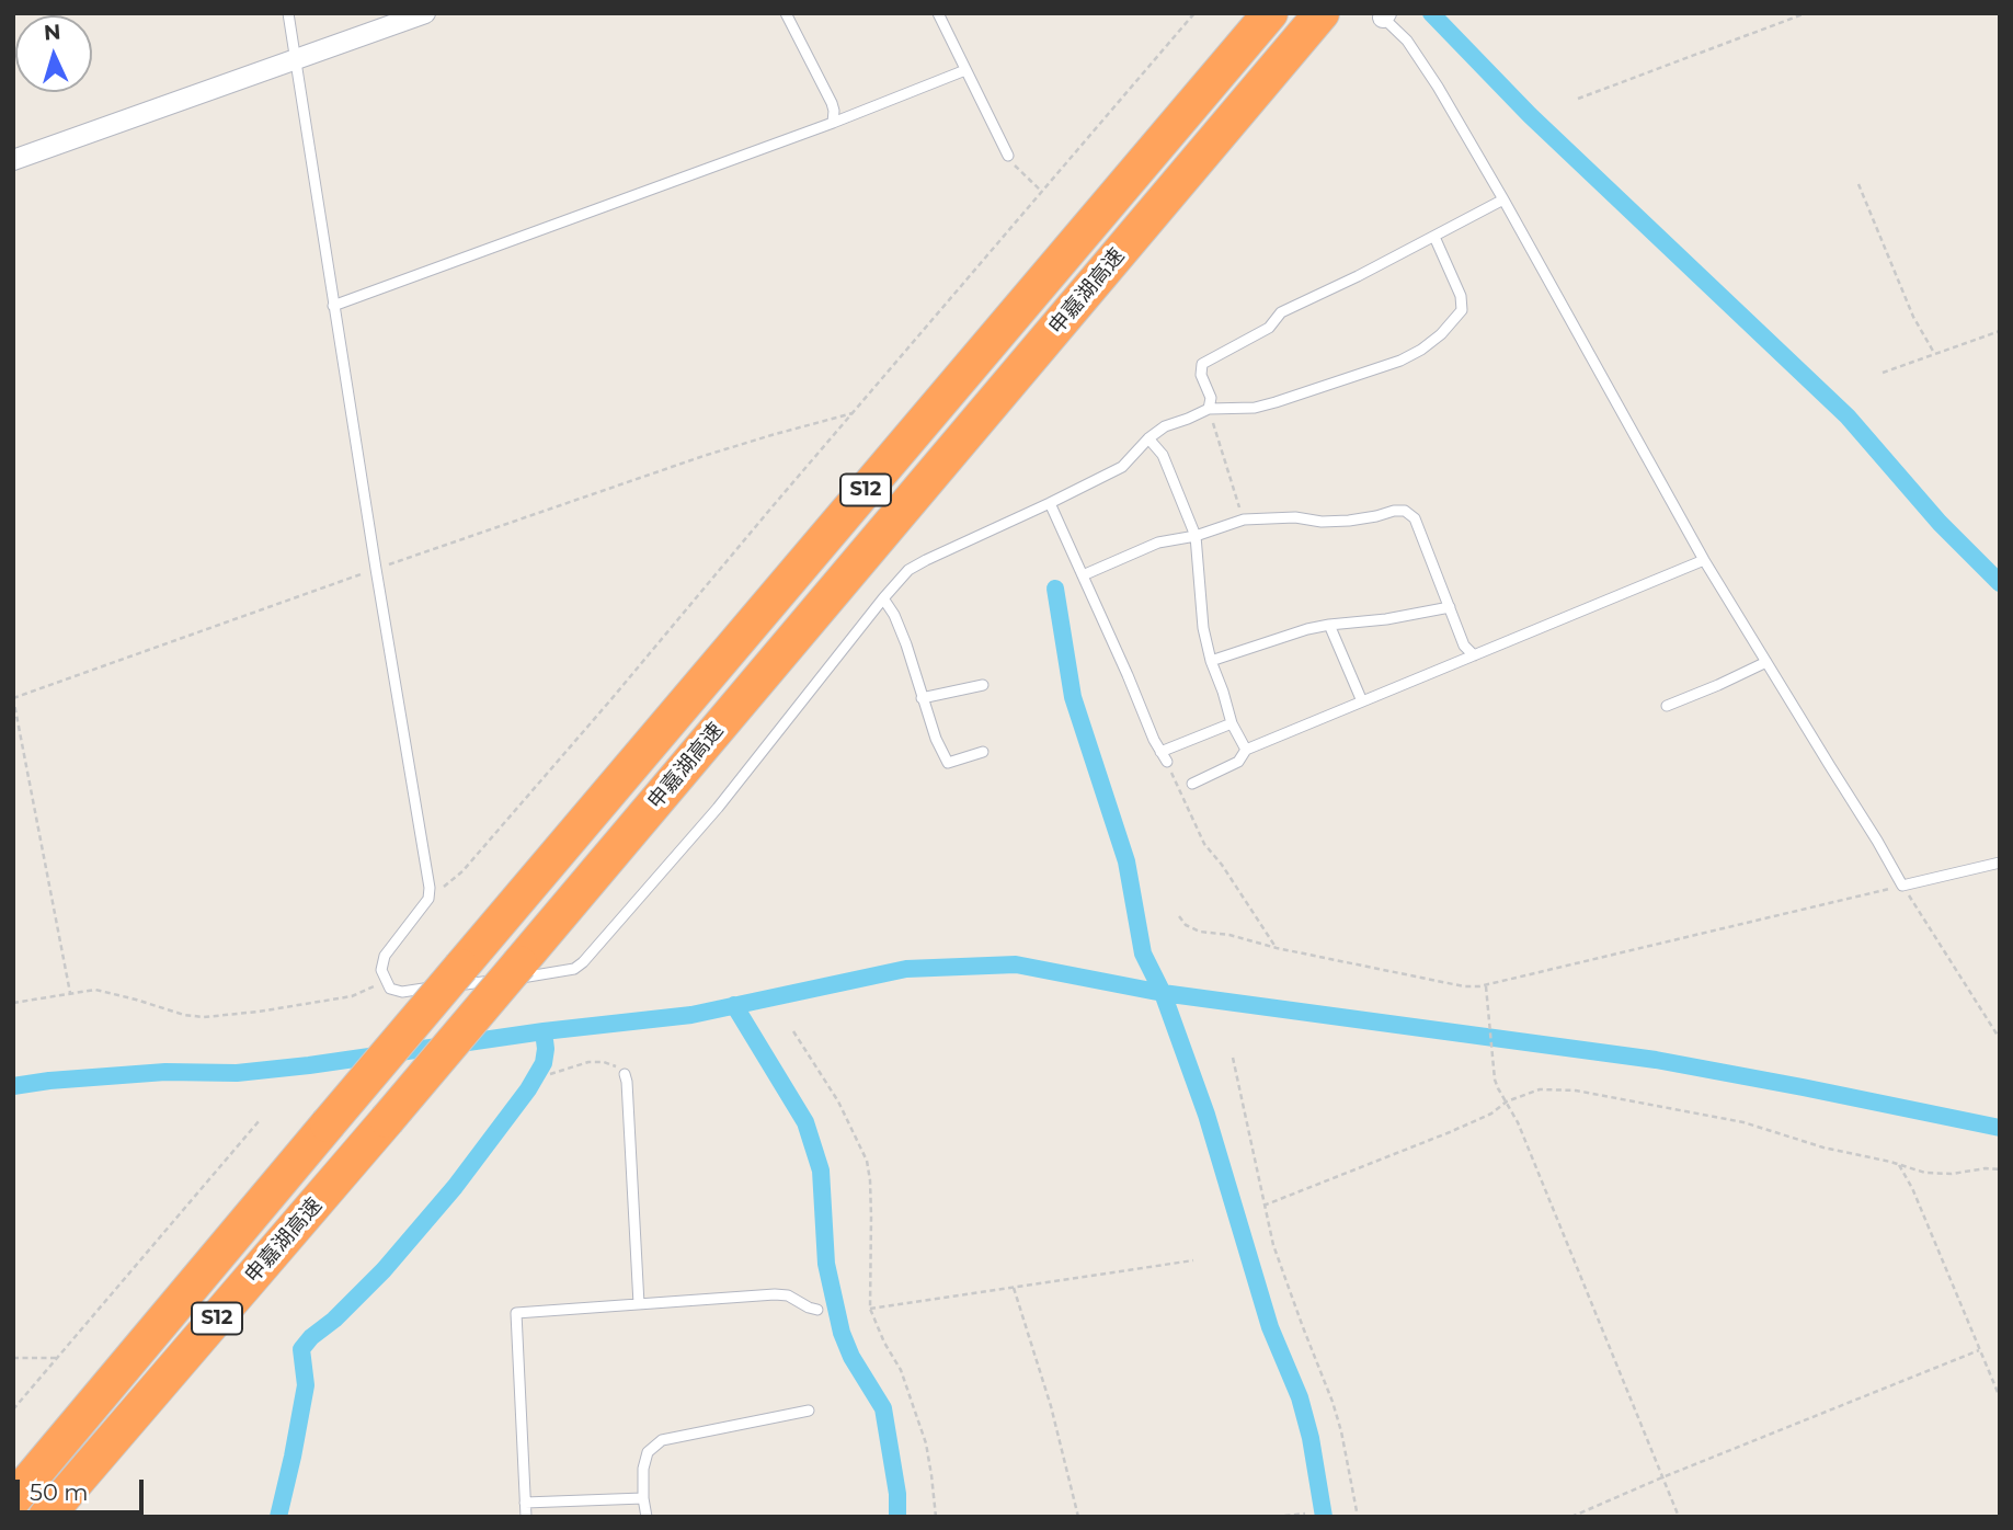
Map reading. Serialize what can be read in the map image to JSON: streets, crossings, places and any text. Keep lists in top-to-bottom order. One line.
{"streets":{"highway":["申嘉湖高速","S12"]},"scale_bar":"50 m","north":"top"}
